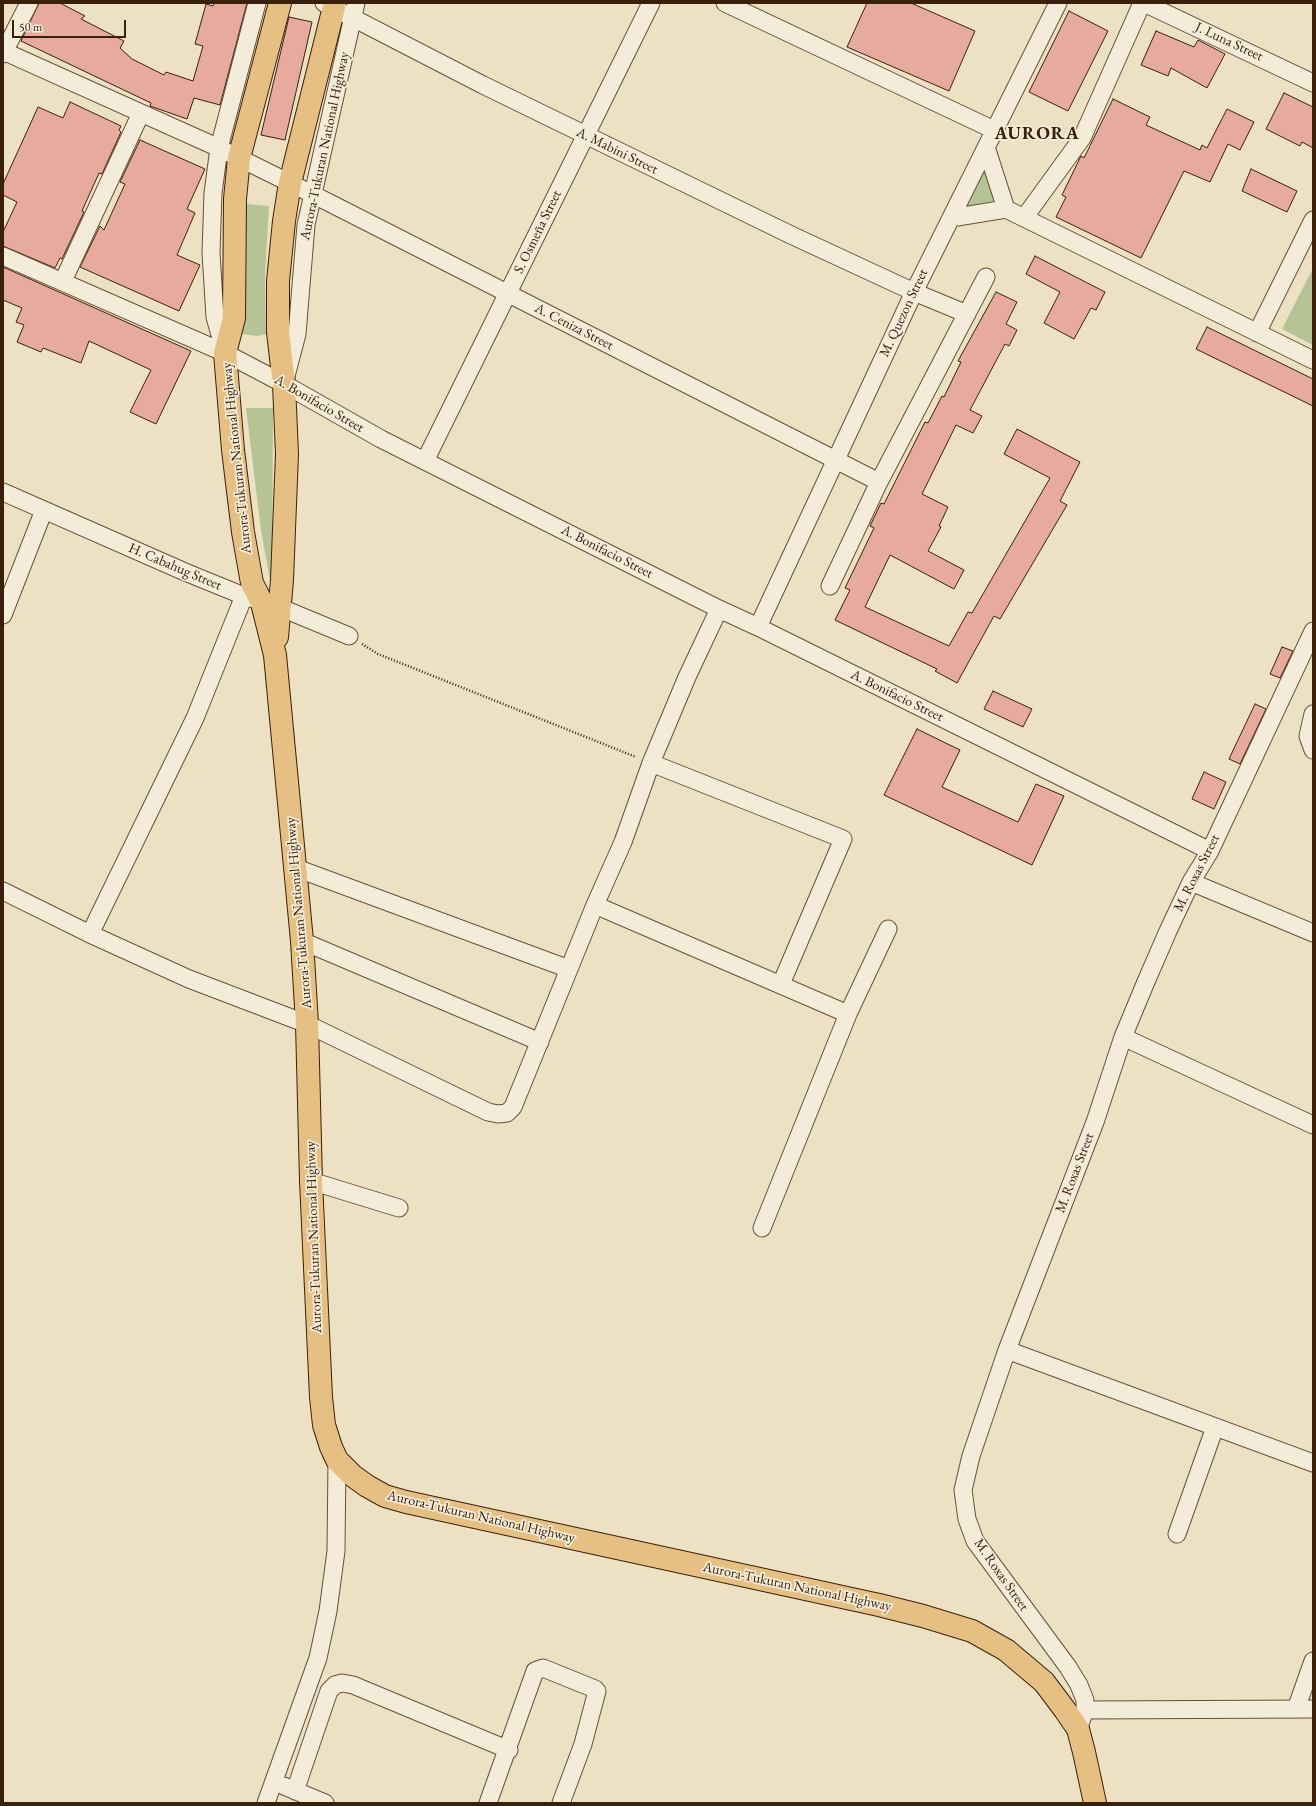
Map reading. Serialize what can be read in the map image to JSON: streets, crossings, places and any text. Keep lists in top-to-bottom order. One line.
{"streets":{"highway":["Aurora-Tukuran National Highway"],"street":["J. Luna Street","A. Mabini Street","S. Osmeña Street","M. Quezon Street","A. Ceniza Street","A. Bonifacio Street","H. Cabahug Street","M. Roxas Street"]},"crossings":[["Aurora-Tukuran National Highway","A. Mabini Street"],["Aurora-Tukuran National Highway","A. Ceniza Street"],["Aurora-Tukuran National Highway","A. Bonifacio Street"],["Aurora-Tukuran National Highway","H. Cabahug Street"],["Aurora-Tukuran National Highway","M. Roxas Street"],["A. Mabini Street","S. Osmeña Street"],["A. Mabini Street","M. Quezon Street"],["S. Osmeña Street","A. Ceniza Street"],["S. Osmeña Street","A. Bonifacio Street"],["M. Quezon Street","A. Ceniza Street"],["M. Quezon Street","A. Bonifacio Street"],["A. Bonifacio Street","M. Roxas Street"]],"districts":["AURORA"],"scale_bar":"50 m"}
